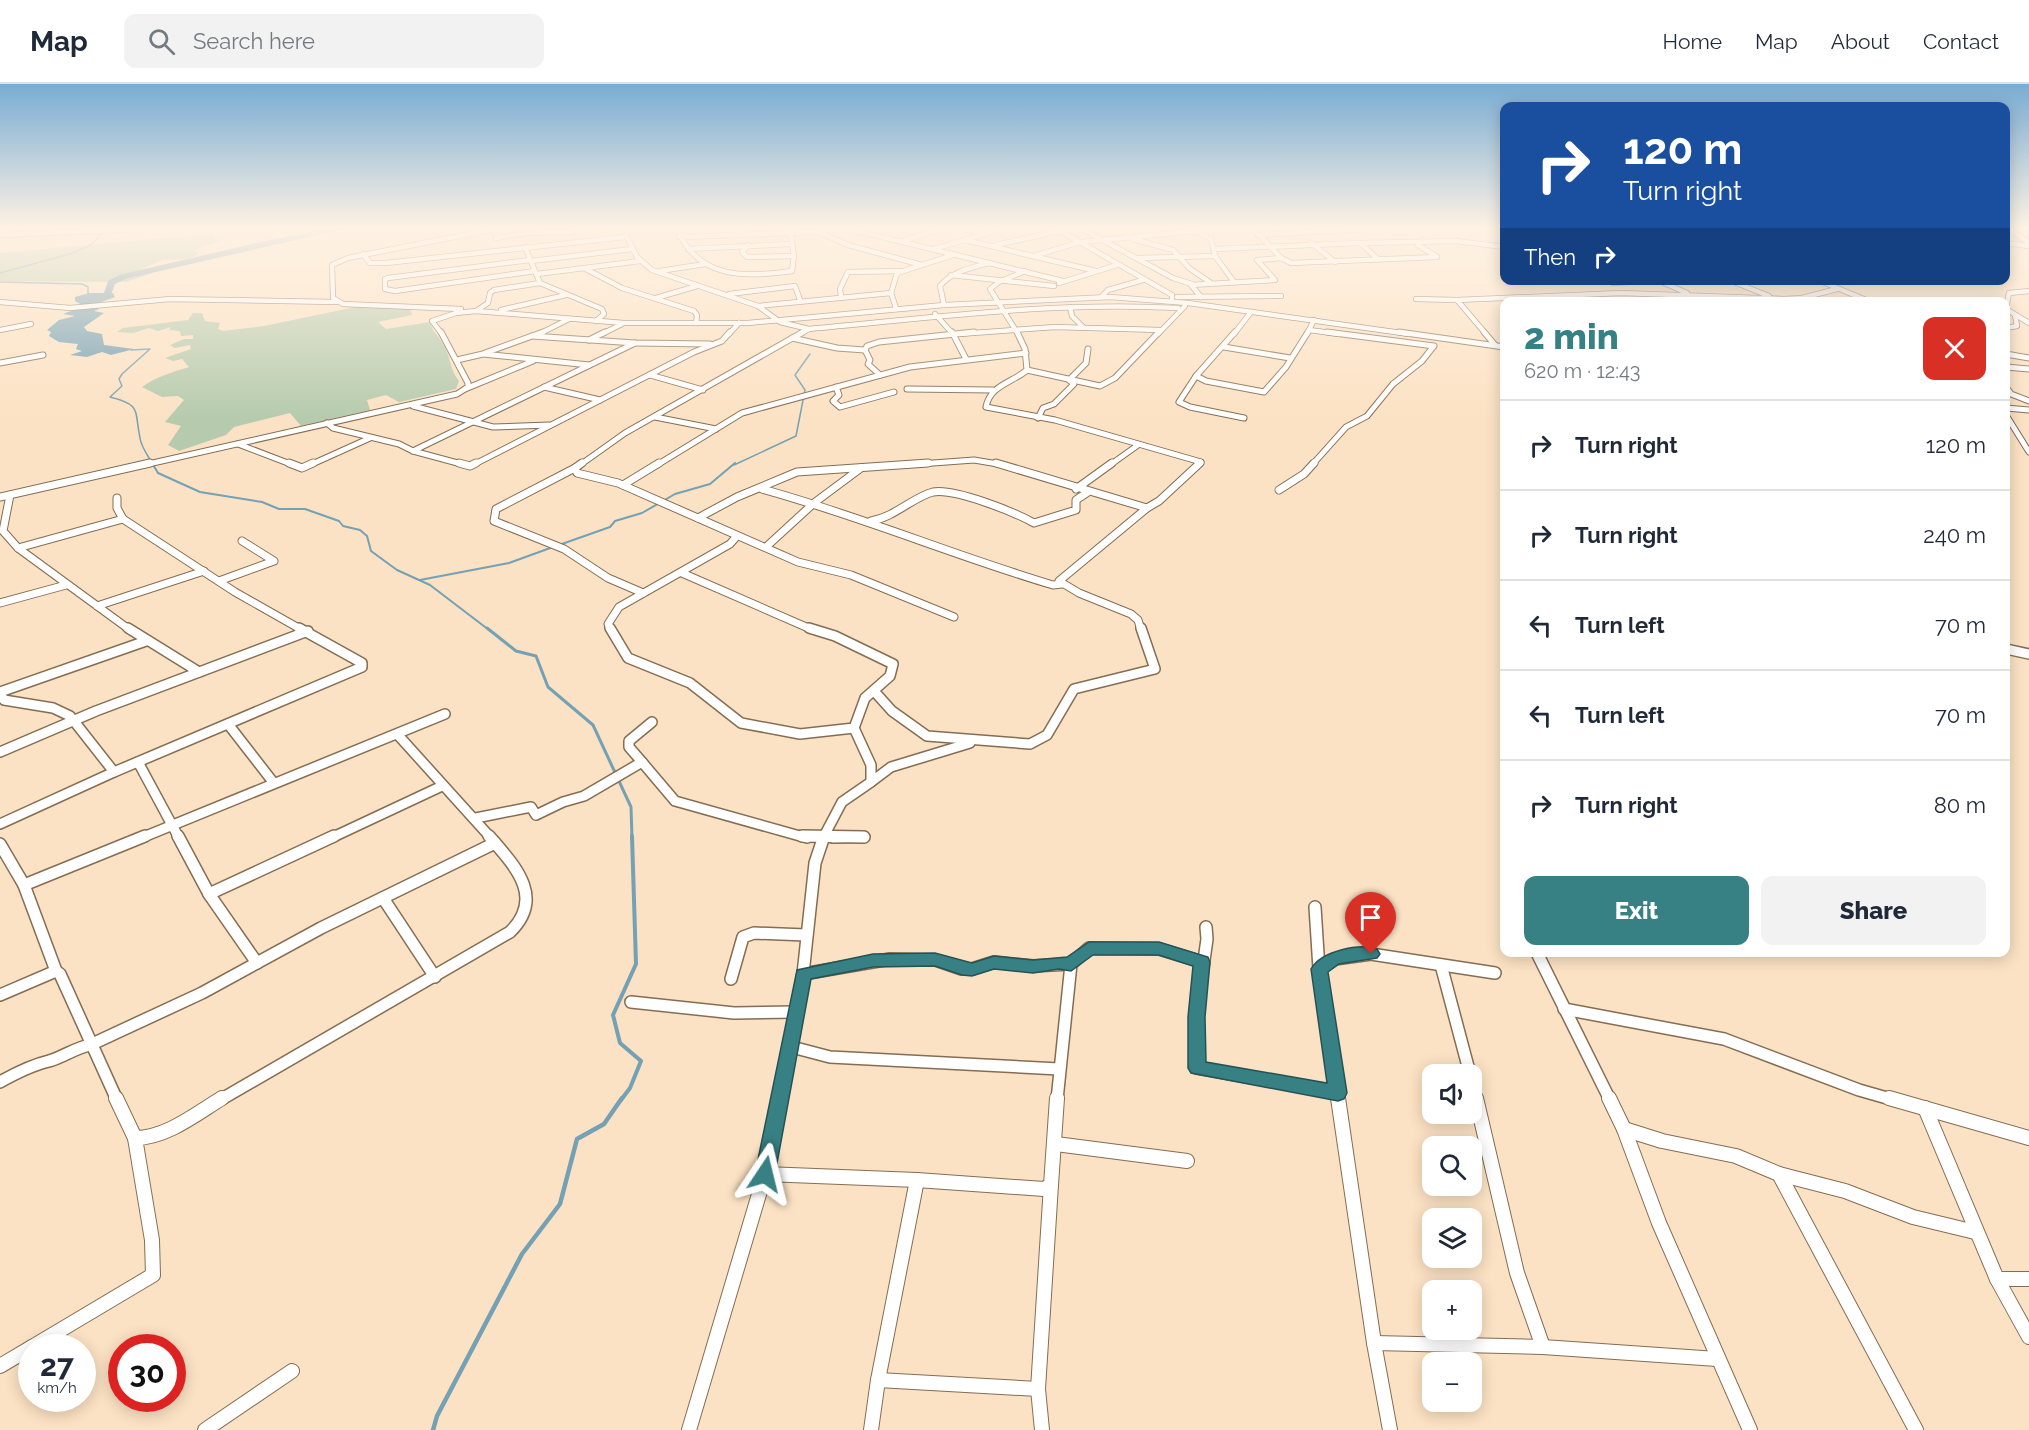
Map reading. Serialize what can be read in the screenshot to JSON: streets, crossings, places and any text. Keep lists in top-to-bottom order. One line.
{"page":{"header":"Map","search":"Search here","nav":["Home","Map","About","Contact"],"turn":["120 m","Turn right"],"then":"Then","heading":["2 min","620 m · 12:43"],"list":[{"name":"Turn right","value":"120 m"},{"name":"Turn right","value":"240 m"},{"name":"Turn left","value":"70 m"},{"name":"Turn left","value":"70 m"},{"name":"Turn right","value":"80 m"}],"buttons":["Exit","Share"],"map_buttons":["+","−"],"speed":"27 km/h","limit":"30"}}
